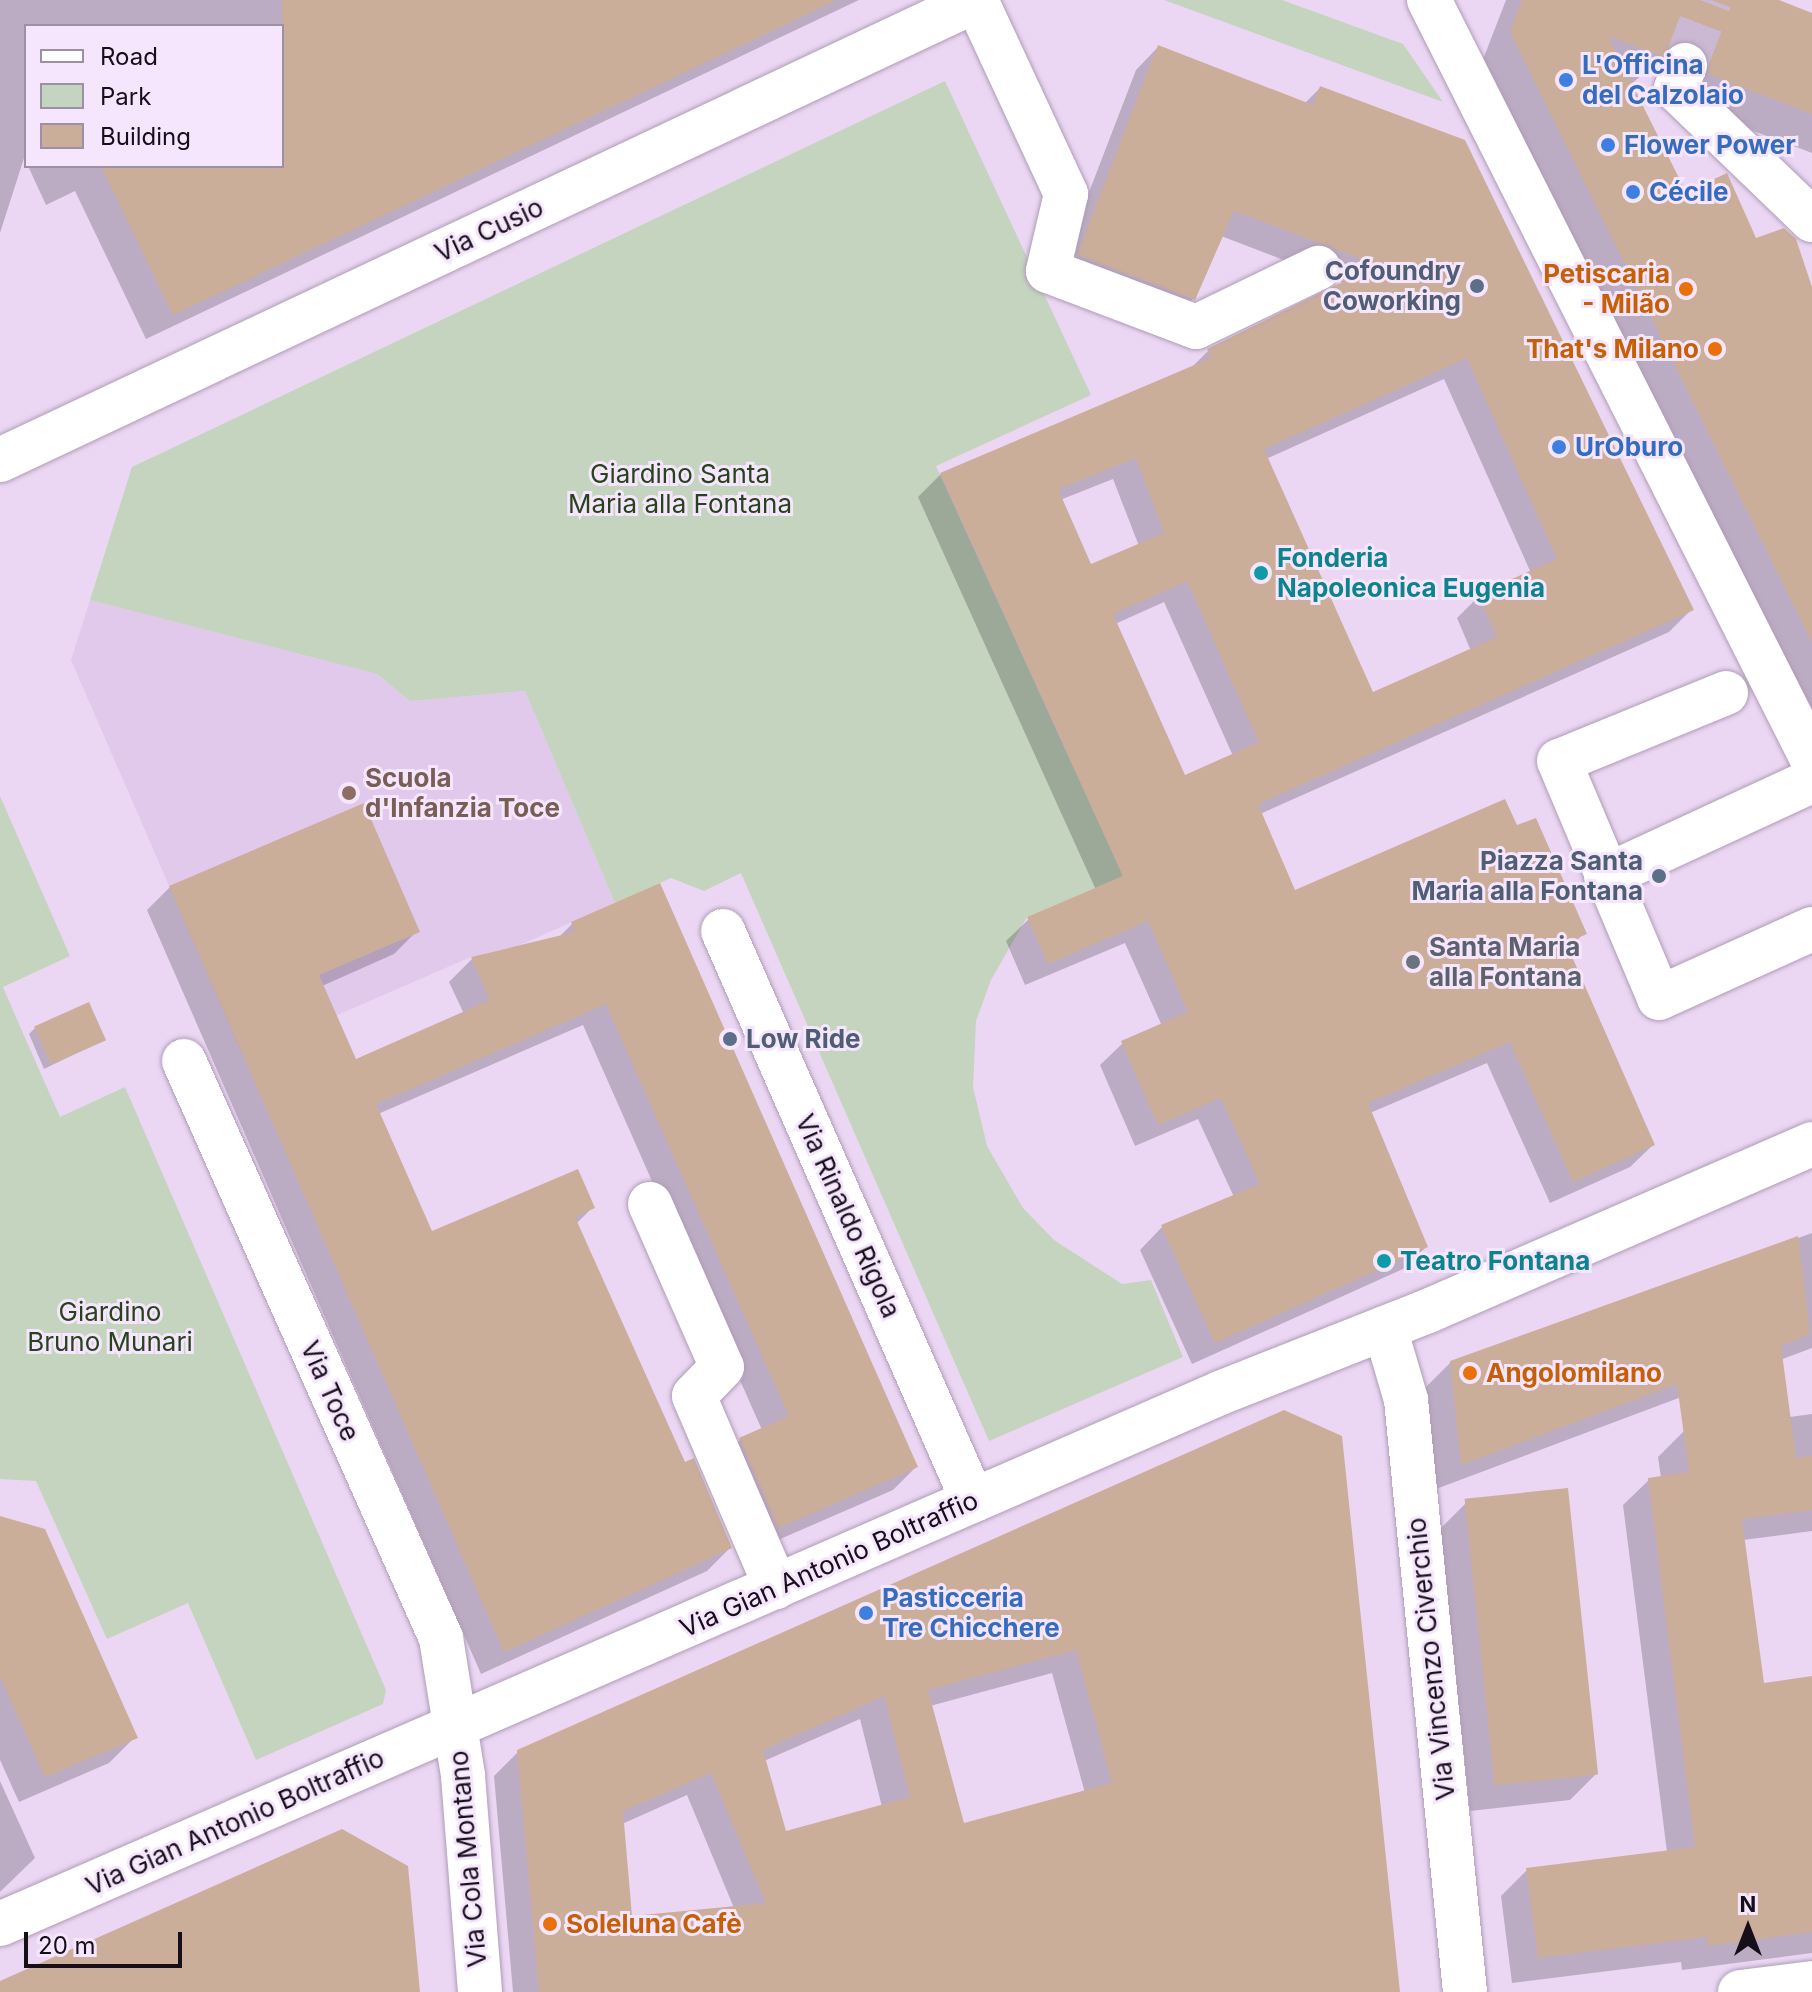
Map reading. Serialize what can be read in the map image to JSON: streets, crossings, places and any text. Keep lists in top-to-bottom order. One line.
{"streets":{"street":["Via Cusio","Via Rinaldo Rigola","Via Toce","Via Gian Antonio Boltraffio","Via Vincenzo Civerchio","Via Cola Montano"]},"crossings":[["Via Rinaldo Rigola","Via Gian Antonio Boltraffio"],["Via Toce","Via Gian Antonio Boltraffio"],["Via Toce","Via Cola Montano"],["Via Gian Antonio Boltraffio","Via Vincenzo Civerchio"],["Via Gian Antonio Boltraffio","Via Cola Montano"]],"parks":["Giardino Santa Maria alla Fontana","Giardino Bruno Munari"],"places":["L'Officina del Calzolaio","Flower Power","Cécile","Cofoundry Coworking","Petiscaria - Milão","That's Milano","UrOburo","Fonderia Napoleonica Eugenia","Scuola d'Infanzia Toce","Piazza Santa Maria alla Fontana","Santa Maria alla Fontana","Low Ride","Teatro Fontana","Angolomilano","Pasticceria Tre Chicchere","Soleluna Cafè"],"legend":["Road","Park","Building"],"scale_bar":"20 m","north":"top"}
